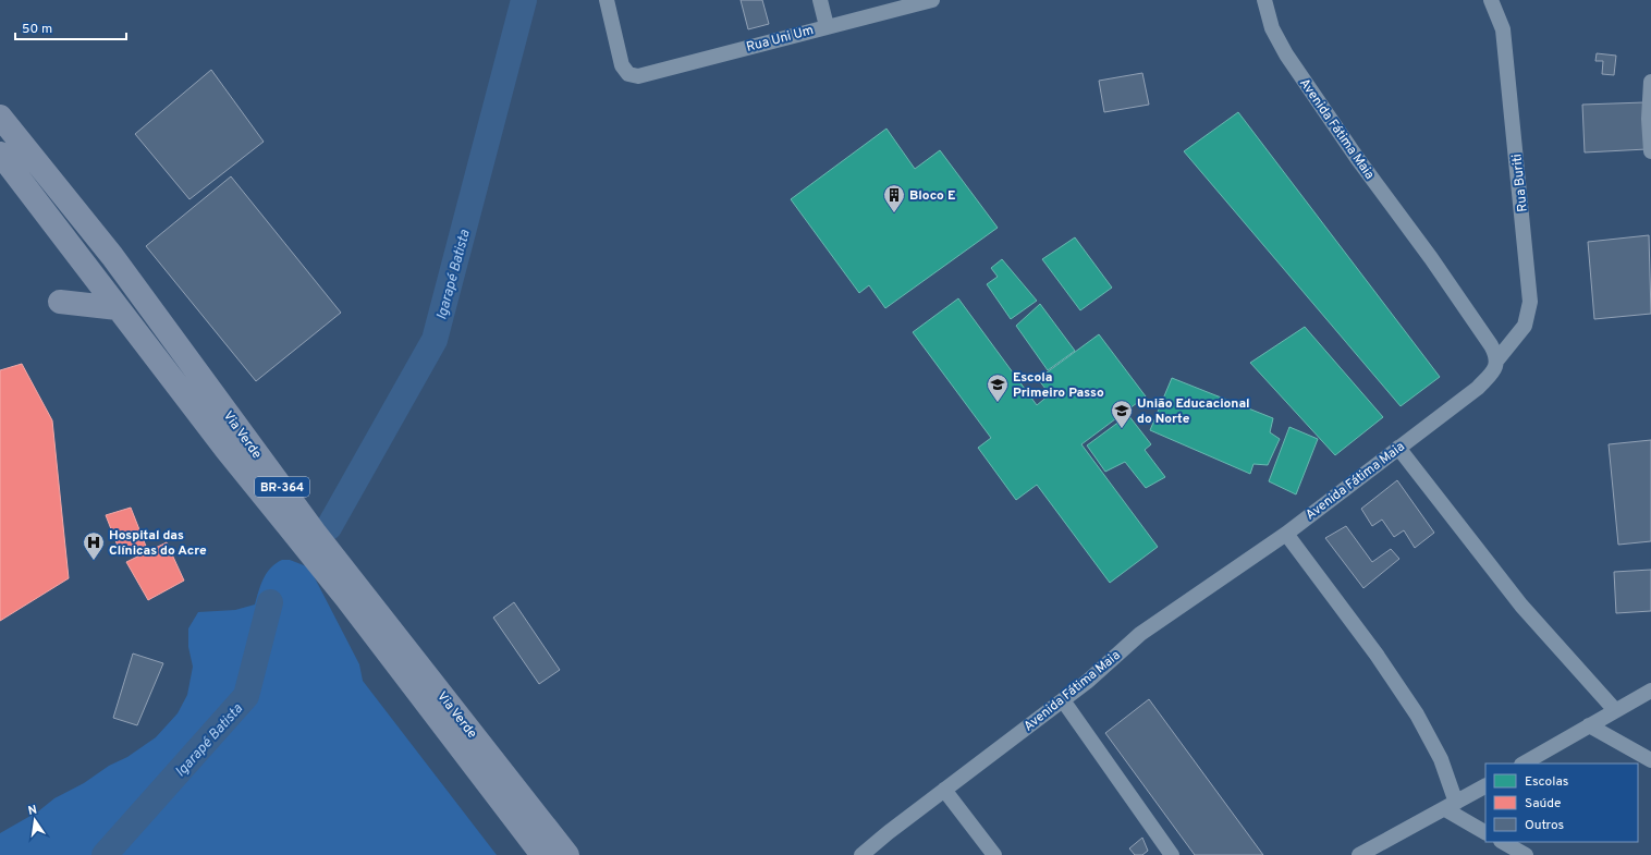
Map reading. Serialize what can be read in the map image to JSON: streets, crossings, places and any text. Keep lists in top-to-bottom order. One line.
{"streets":{"main road":["Via Verde","BR-364"],"street":["Rua Uni Um","Avenida Fátima Maia","Rua Buriti"]},"crossings":[["Avenida Fátima Maia","Rua Buriti"]],"water":["Igarapé Batista"],"places":{"building":["Bloco E"],"school or university":["Escola Primeiro Passo","União Educacional do Norte"],"hospital":["Hospital das Clínicas do Acre"]},"legend":["Escolas","Saúde","Outros"],"scale_bar":"50 m","north":"top"}
